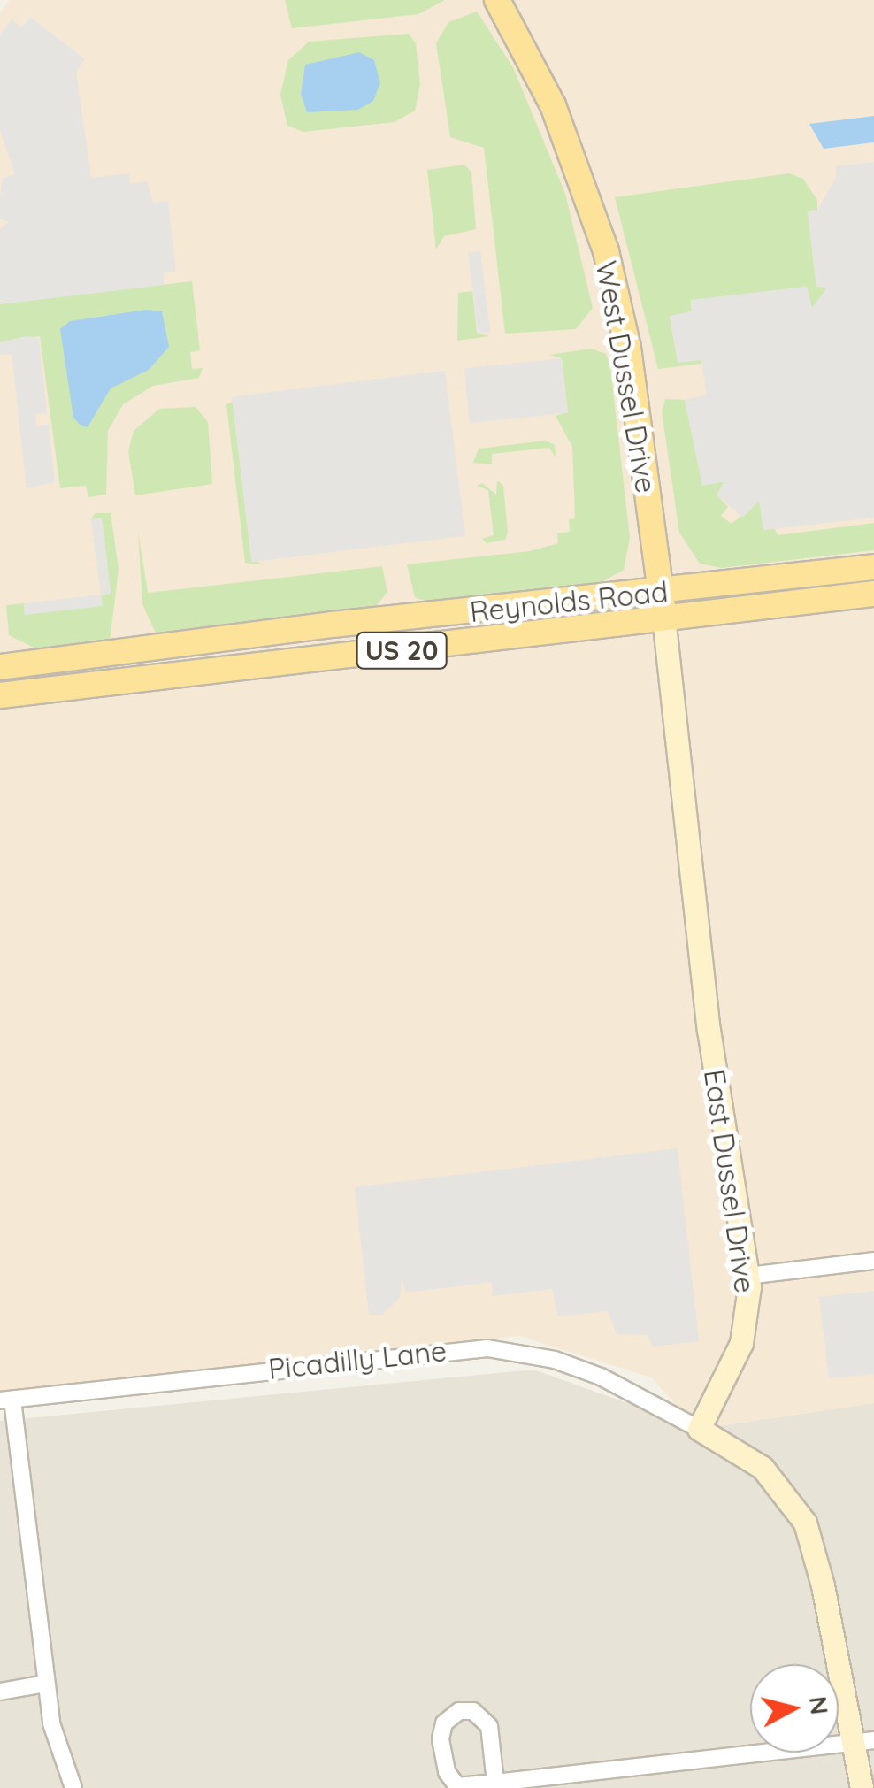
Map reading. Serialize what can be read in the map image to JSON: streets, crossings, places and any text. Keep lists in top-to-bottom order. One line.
{"streets":{"main road":["West Dussel Drive","Reynolds Road","US 20"],"street":["East Dussel Drive","Picadilly Lane"]},"crossings":[["West Dussel Drive","Reynolds Road"],["West Dussel Drive","East Dussel Drive"],["Reynolds Road","East Dussel Drive"],["East Dussel Drive","Picadilly Lane"]],"north":"right"}
